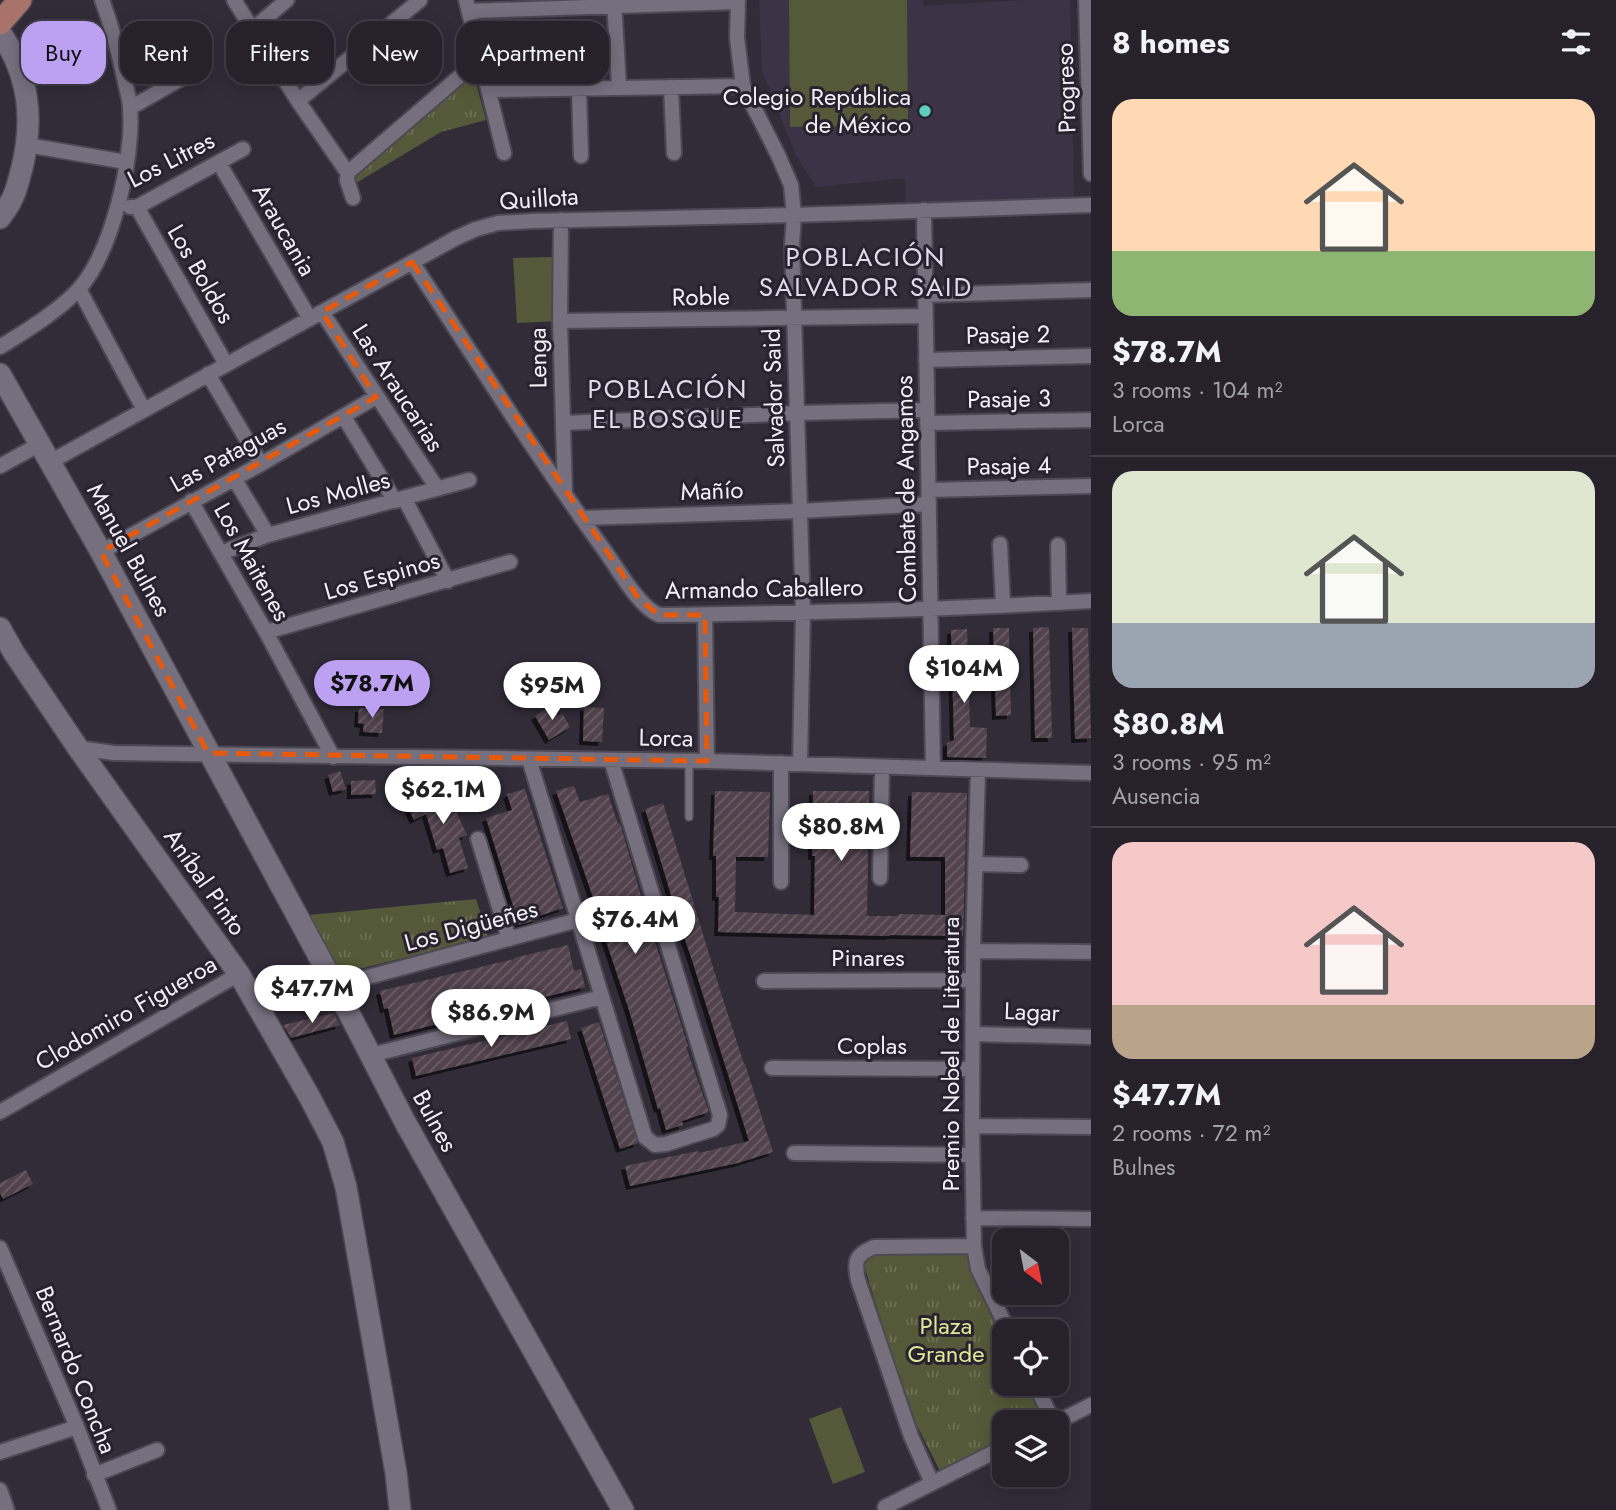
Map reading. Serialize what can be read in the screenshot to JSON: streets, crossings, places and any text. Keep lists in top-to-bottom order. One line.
{"streets":{"street":["Progreso","Los Litres","Quillota","Araucania","Los Boldos","Roble","Pasaje 2","Lenga","Las Araucarias","Salvador Said","Pasaje 3","Las Pataguas","Pasaje 4","Combate de Angamos","Mañío","Los Molles","Manuel Bulnes","Los Maitenes","Los Espinos","Armando Caballero","Lorca","Aníbal Pinto","Los Digüeñes","Pinares","Lagar","Clodomiro Figueroa","Coplas","Premio Nobel de Literatura","Bulnes","Bernardo Concha"]},"crossings":[["Los Litres","Araucania"],["Los Litres","Los Boldos"],["Quillota","Araucania"],["Quillota","Los Boldos"],["Quillota","Lenga"],["Quillota","Las Araucarias"],["Quillota","Salvador Said"],["Quillota","Combate de Angamos"],["Quillota","Manuel Bulnes"],["Quillota","Armando Caballero"],["Araucania","Las Araucarias"],["Roble","Lenga"],["Roble","Salvador Said"],["Roble","Combate de Angamos"],["Pasaje 2","Combate de Angamos"],["Lenga","Pasaje 3"],["Lenga","Armando Caballero"],["Las Araucarias","Las Pataguas"],["Las Araucarias","Los Molles"],["Salvador Said","Pasaje 3"],["Salvador Said","Mañío"],["Salvador Said","Armando Caballero"],["Salvador Said","Lorca"],["Pasaje 3","Combate de Angamos"],["Las Pataguas","Manuel Bulnes"],["Las Pataguas","Los Maitenes"],["Pasaje 4","Combate de Angamos"],["Pasaje 4","Mañío"],["Combate de Angamos","Mañío"],["Combate de Angamos","Armando Caballero"],["Combate de Angamos","Lorca"],["Mañío","Armando Caballero"],["Los Molles","Los Maitenes"],["Manuel Bulnes","Lorca"],["Manuel Bulnes","Bulnes"],["Los Maitenes","Los Espinos"],["Los Maitenes","Lorca"],["Lorca","Aníbal Pinto"],["Lorca","Premio Nobel de Literatura"],["Lorca","Bulnes"],["Aníbal Pinto","Clodomiro Figueroa"],["Los Digüeñes","Bulnes"],["Pinares","Premio Nobel de Literatura"],["Lagar","Premio Nobel de Literatura"],["Coplas","Premio Nobel de Literatura"]],"districts":["POBLACIÓN SALVADOR SAID","POBLACIÓN EL BOSQUE"],"parks":["Plaza Grande"],"places":["Colegio República de México"],"north":"bottom right","page":{"heading":"8 homes","chip":["Buy","Rent","Filters","New","Apartment"],"list":[{"name":"$78.7M","note":"3 rooms · 104 m² · Lorca"},{"name":"$80.8M","note":"3 rooms · 95 m² · Ausencia"},{"name":"$47.7M","note":"2 rooms · 72 m² · Bulnes"}],"price":["$104M","$78.7M","$95M","$62.1M","$80.8M","$76.4M","$47.7M","$86.9M"]}}
